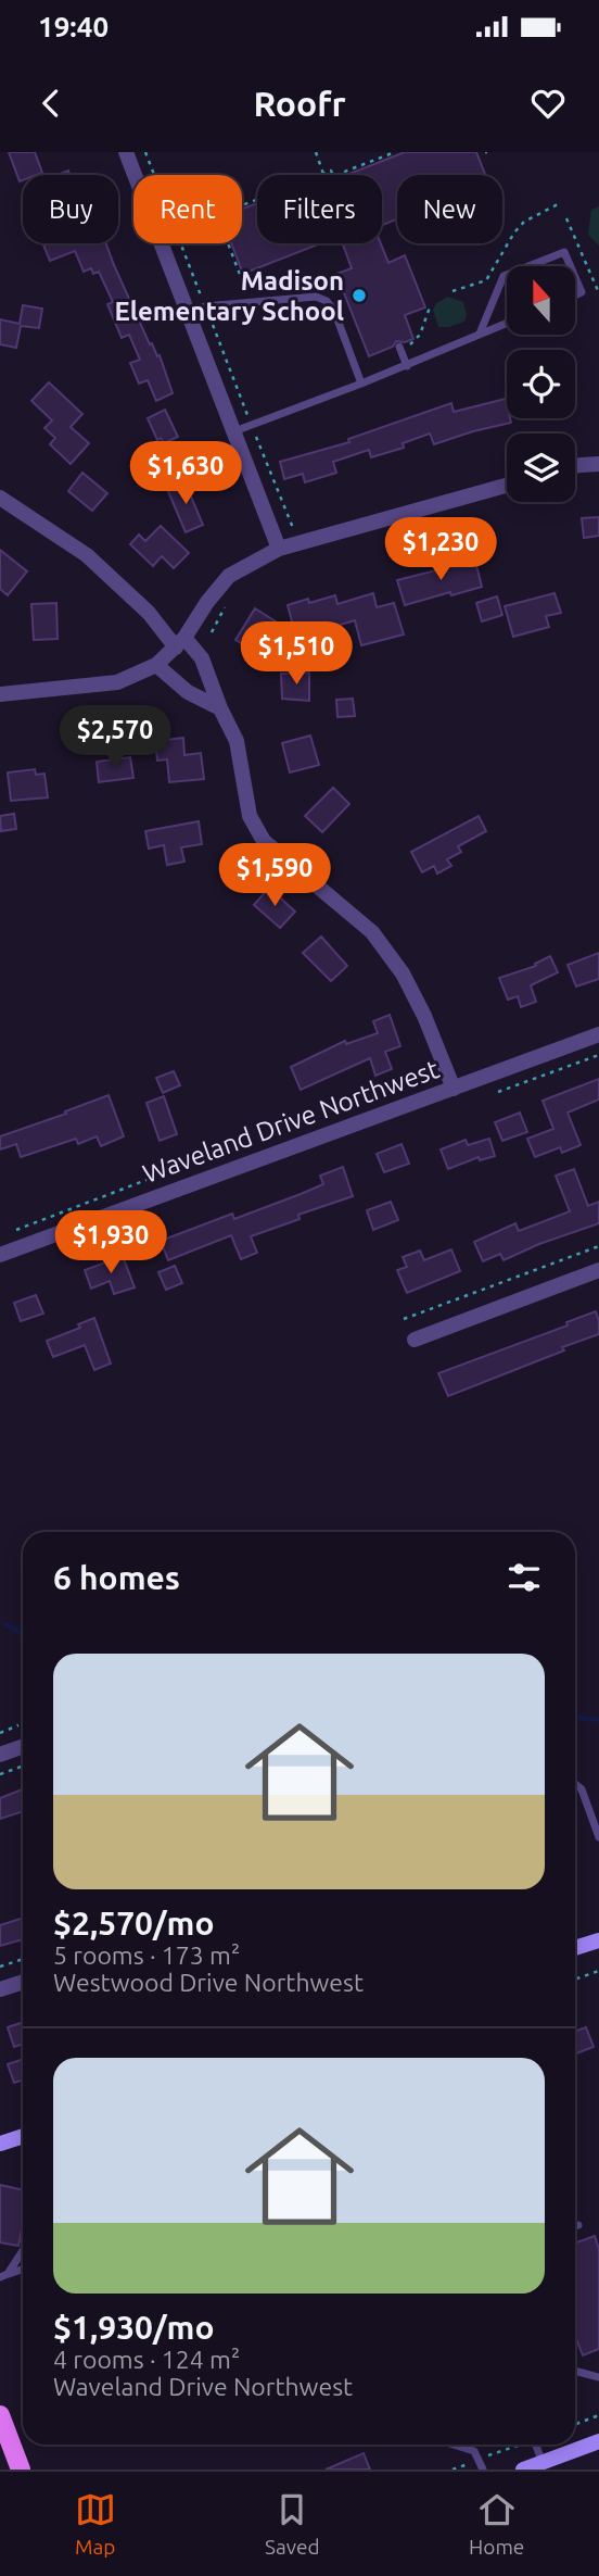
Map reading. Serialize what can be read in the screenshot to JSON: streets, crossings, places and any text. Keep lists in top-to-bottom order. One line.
{"streets":{"street":["Waveland Drive Northwest"]},"places":["Madison Elementary School"],"north":"top","page":{"status":"19:40","header":"Roofr","chip":["Buy","Rent","Filters","New"],"price":["$1,630","$1,230","$1,510","$2,570","$1,590","$1,930"],"heading":"6 homes","list":[{"name":"$2,570/mo","note":"5 rooms · 173 m² · Westwood Drive Northwest"},{"name":"$1,930/mo","note":"4 rooms · 124 m² · Waveland Drive Northwest"}],"tabs":["Map","Saved","Home"]}}
